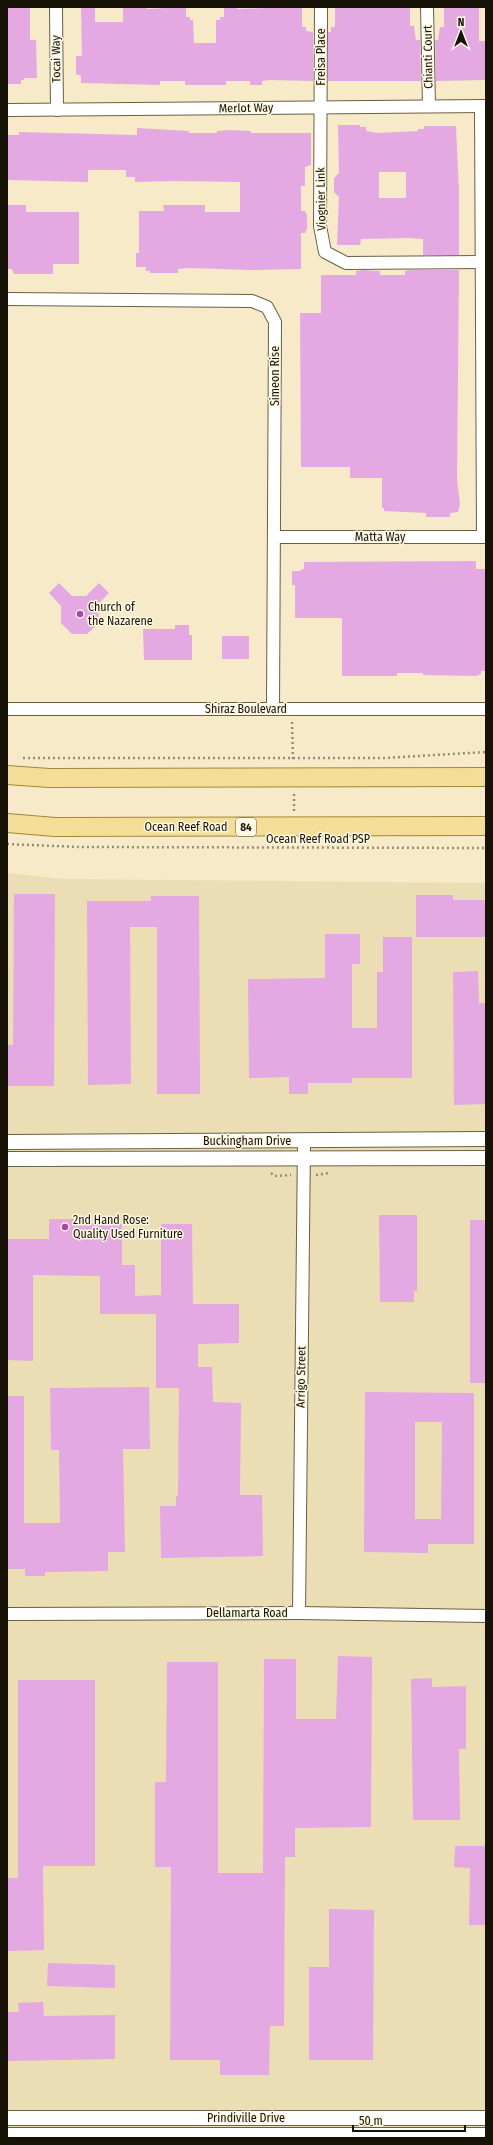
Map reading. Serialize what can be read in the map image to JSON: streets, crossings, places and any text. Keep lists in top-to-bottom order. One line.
{"streets":{"main road":["Ocean Reef Road","84"],"street":["Freisa Place","Chianti Court","Tocai Way","Merlot Way","Viognier Link","Simeon Rise","Matta Way","Shiraz Boulevard","Buckingham Drive","Arrigo Street","Dellamarta Road","Prindiville Drive"],"path":["Ocean Reef Road PSP"]},"crossings":[["Freisa Place","Merlot Way"],["Freisa Place","Viognier Link"],["Chianti Court","Merlot Way"],["Tocai Way","Merlot Way"],["Merlot Way","Viognier Link"],["Simeon Rise","Matta Way"],["Simeon Rise","Shiraz Boulevard"],["Buckingham Drive","Arrigo Street"],["Arrigo Street","Dellamarta Road"]],"places":["Church of the Nazarene","2nd Hand Rose: Quality Used Furniture"],"scale_bar":"50 m","north":"top"}
